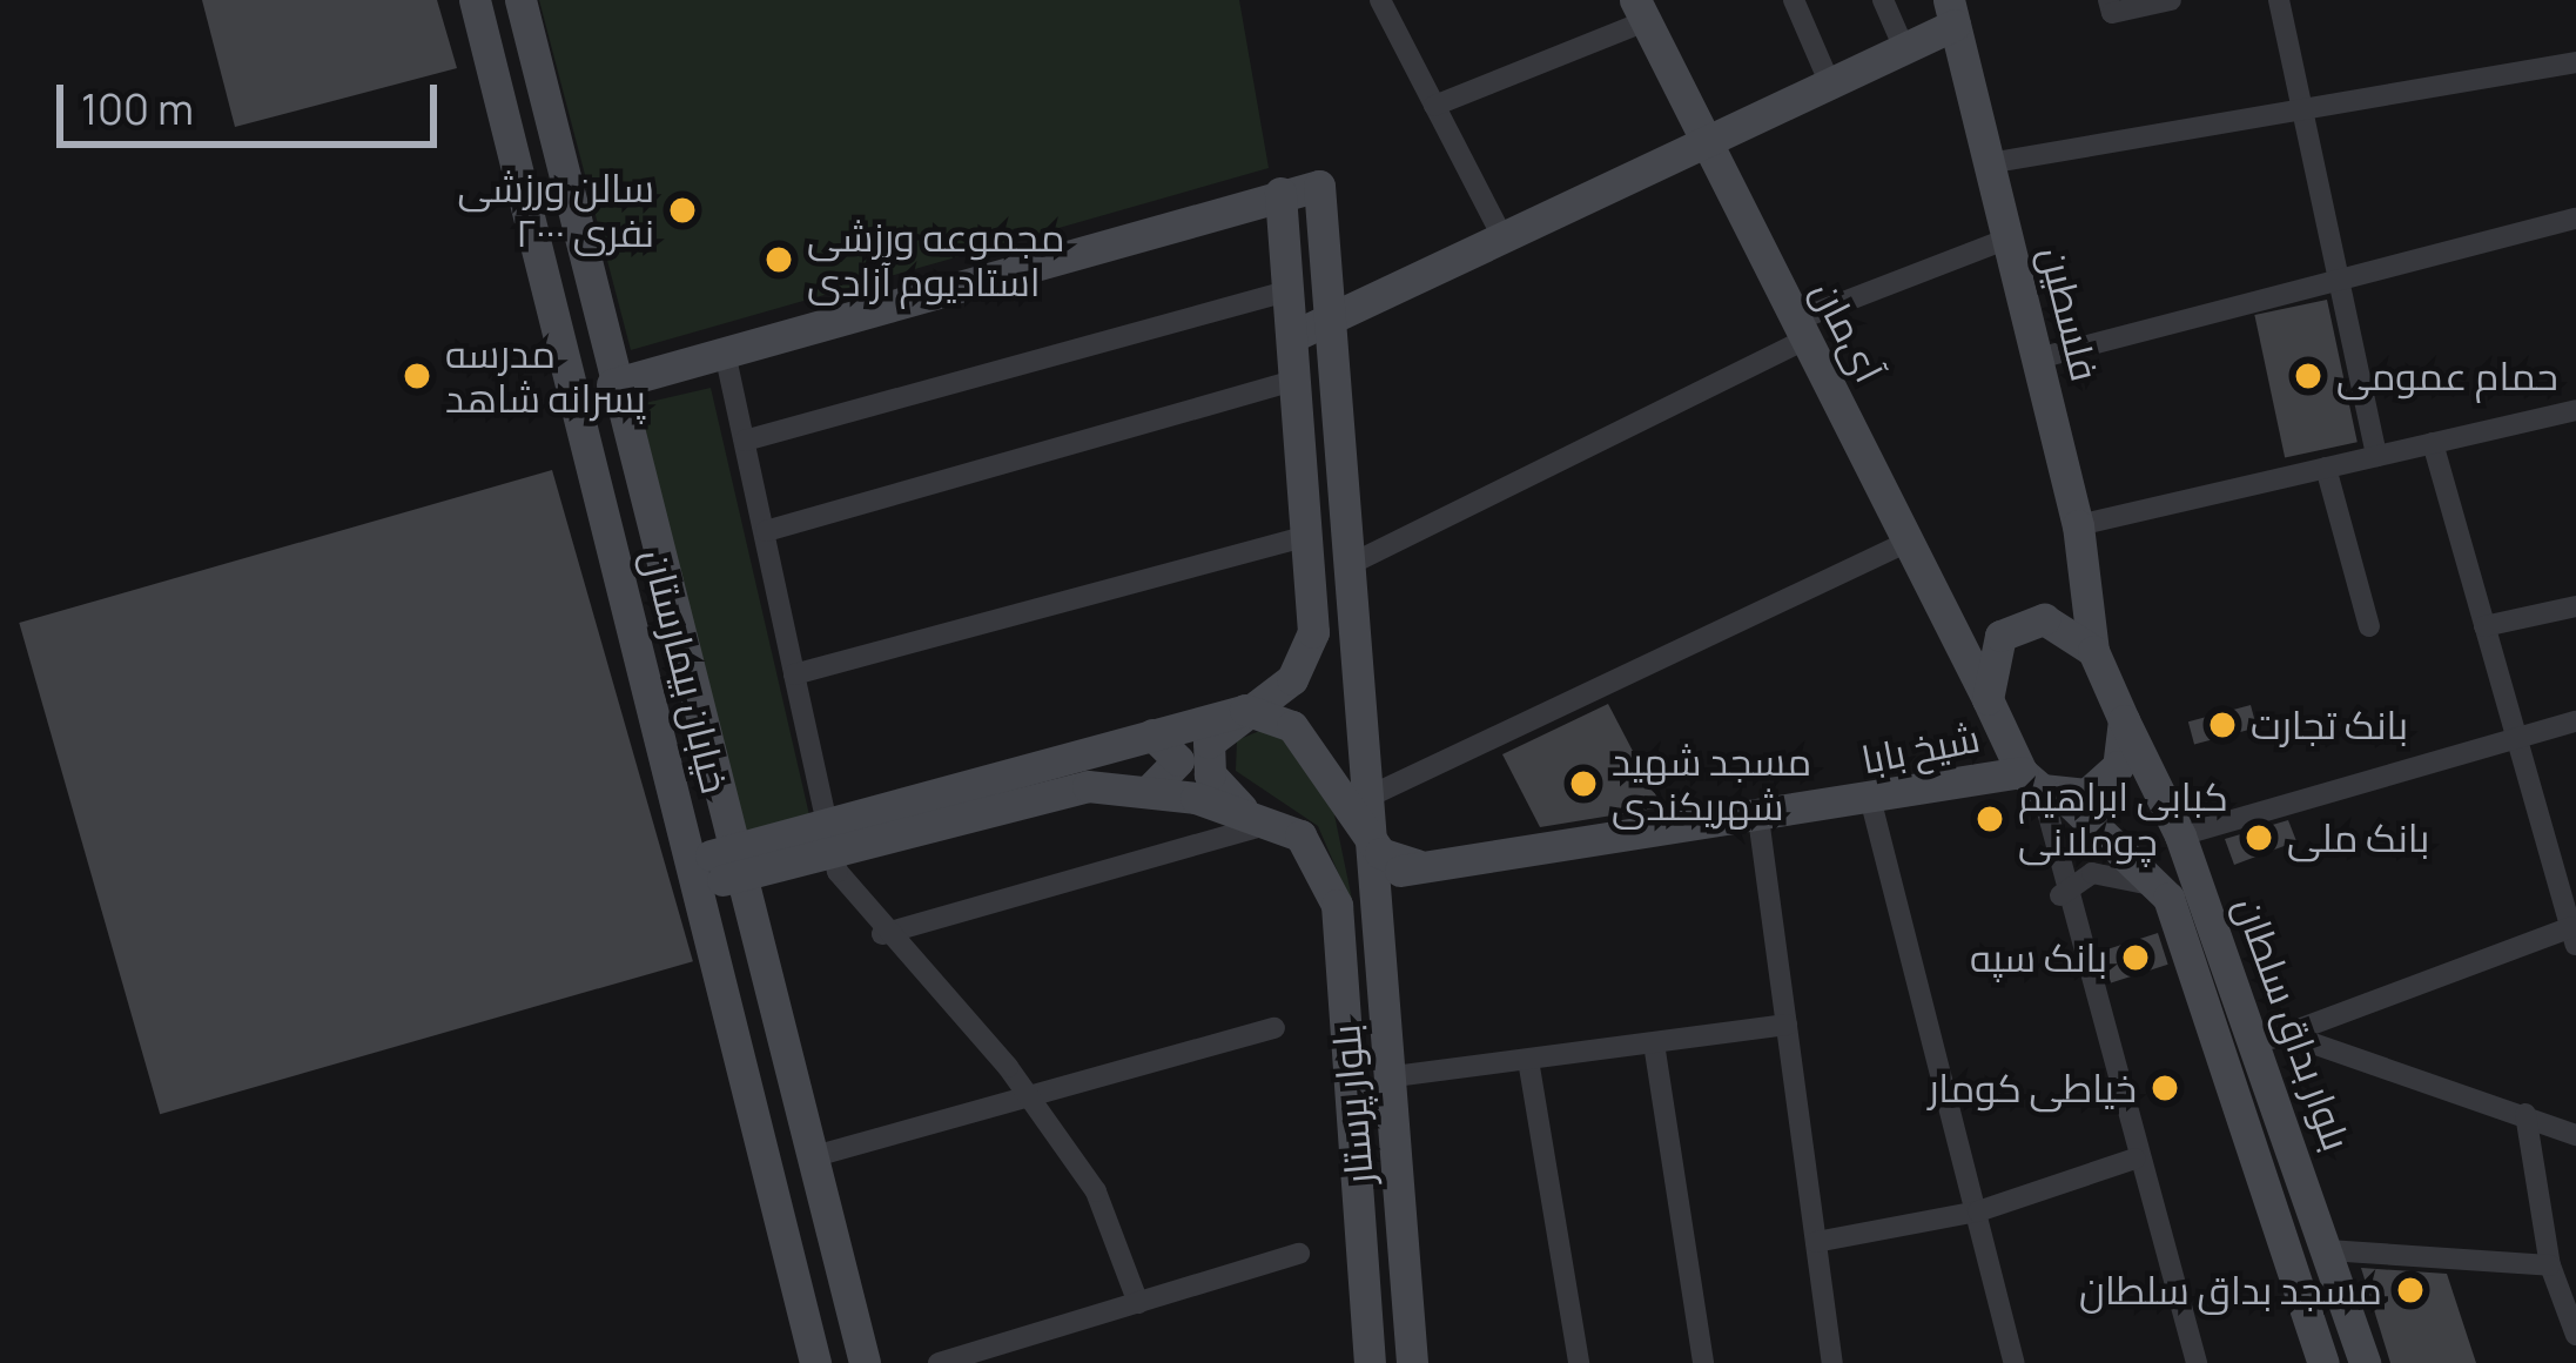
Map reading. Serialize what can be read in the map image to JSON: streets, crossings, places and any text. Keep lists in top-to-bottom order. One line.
{"streets":{"street":["فلسطین","آی‌مان","خیابان بیمارستان","شیخ بابا","بلوار بداق سلطان","بلوار پرستار"]},"crossings":[["فلسطین","آی‌مان"],["فلسطین","شیخ بابا"],["فلسطین","بلوار بداق سلطان"],["آی‌مان","شیخ بابا"],["آی‌مان","بلوار بداق سلطان"],["شیخ بابا","بلوار بداق سلطان"]],"places":["سالن ورزشی ۲۰۰۰ نفری","مجموعه ورزشی استادیوم آزادی","مدرسه پسرانه شاهد","حمام عمومی","بانک تجارت","مسجد شهید شهریکندی","کبابی ابراهیم چوملانی","بانک ملی","بانک سپه","خیاطی کومار","مسجد بداق سلطان"],"scale_bar":"100 m"}
